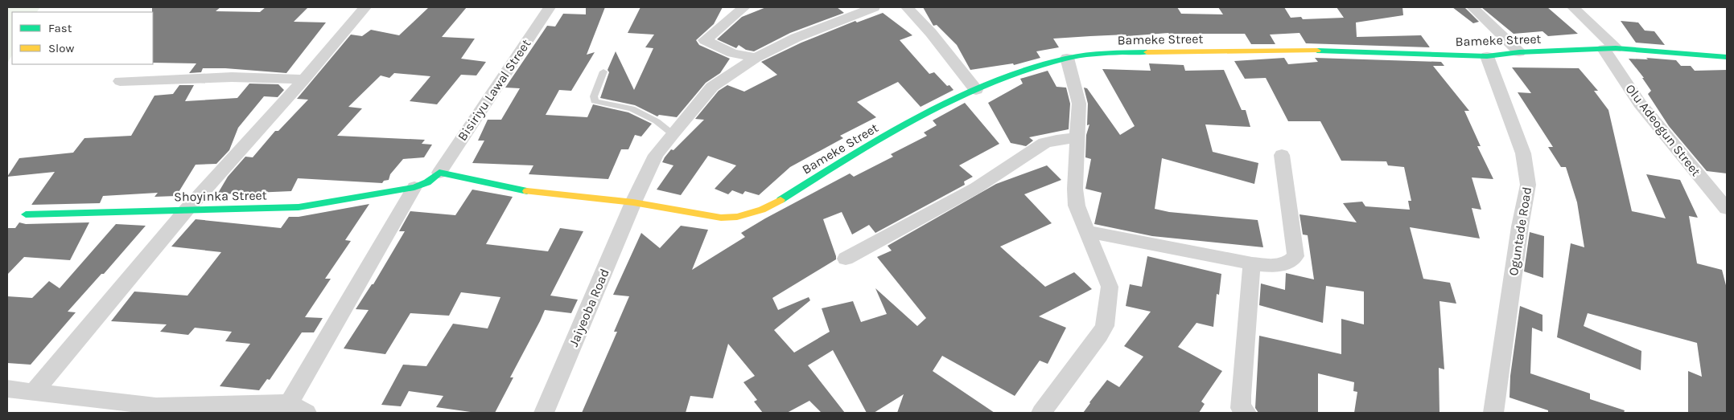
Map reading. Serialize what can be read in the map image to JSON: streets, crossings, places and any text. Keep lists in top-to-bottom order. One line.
{"streets":{"street":["Bameke Street","Bisiriyu Lawal Street","Olu Adeogun Street","Shoyinka Street","Oguntade Road","Jaiyeoba Road"]},"crossings":[["Bameke Street","Bisiriyu Lawal Street"],["Bameke Street","Olu Adeogun Street"],["Bameke Street","Shoyinka Street"],["Bameke Street","Oguntade Road"],["Bameke Street","Jaiyeoba Road"],["Bisiriyu Lawal Street","Shoyinka Street"]],"legend":["Fast","Slow"]}
